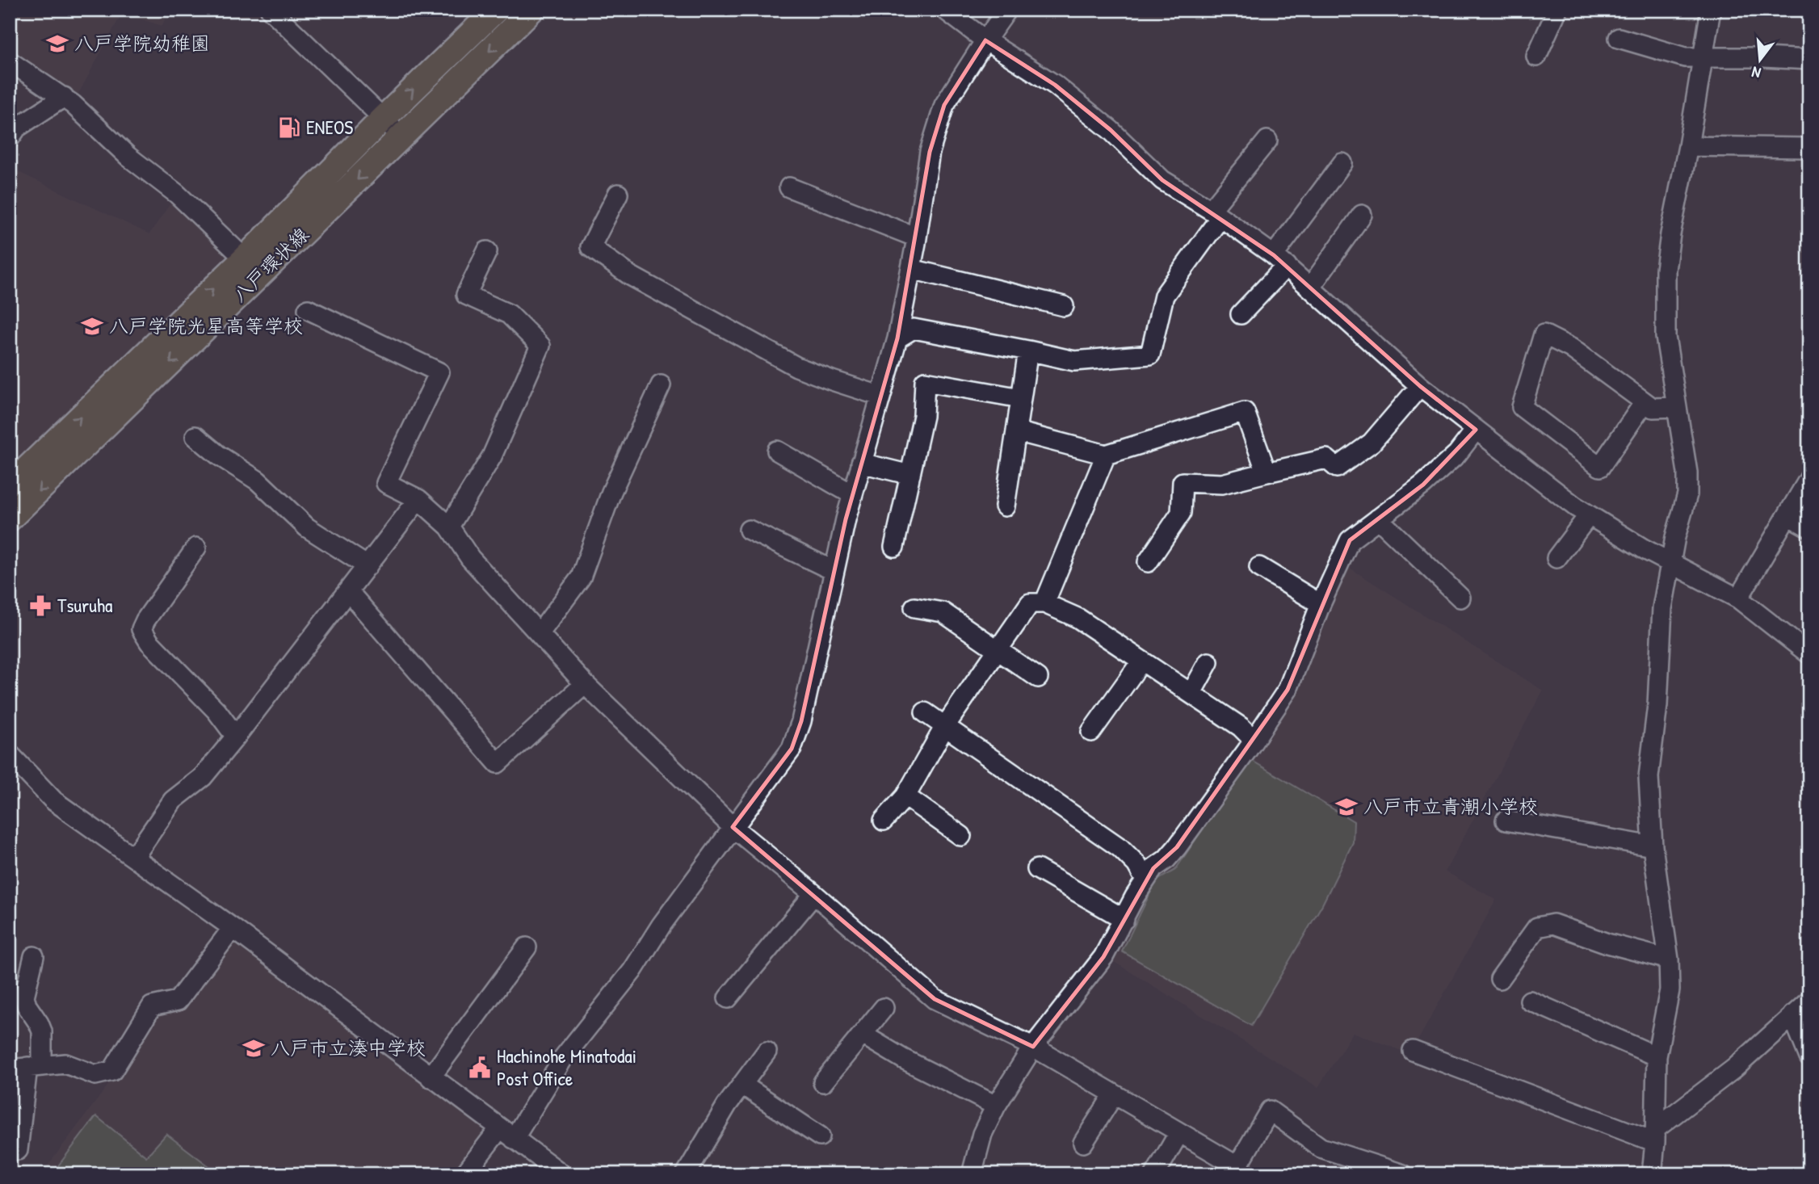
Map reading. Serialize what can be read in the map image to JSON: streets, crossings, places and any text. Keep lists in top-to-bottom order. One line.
{"streets":{"main road":["八戸環状線"]},"places":{"school or university":["八戸学院幼稚園","八戸学院光星高等学校","八戸市立青潮小学校","八戸市立湊中学校"],"fuel station":["ENEOS"],"pharmacy":["Tsuruha"],"public building":["Hachinohe Minatodai Post Office"]},"north":"bottom"}
